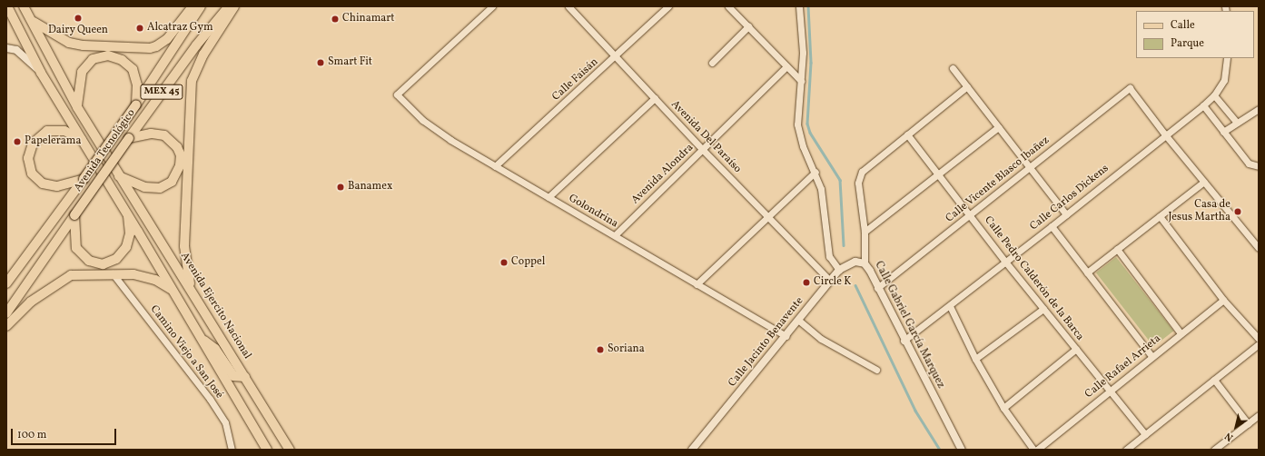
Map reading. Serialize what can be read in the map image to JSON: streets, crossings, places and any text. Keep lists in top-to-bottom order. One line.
{"streets":{"main road":["MEX 45","Avenida Tecnológico","Avenida Ejercito Nacional"],"street":["Calle Faisán","Avenida Del Paraíso","Avenida Alondra","Calle Vicente Blasco Ibañez","Calle Carlos Dickens","Golondrina","Calle Pedro Calderón de la Barca","Calle Gabriel García Marquez","Calle Jacinto Benavente","Camino Viejo a San José","Calle Rafael Arrieta"]},"crossings":[["Calle Faisán","Avenida Del Paraíso"],["Calle Faisán","Golondrina"],["Avenida Del Paraíso","Avenida Alondra"],["Avenida Del Paraíso","Calle Jacinto Benavente"],["Avenida Alondra","Golondrina"],["Calle Vicente Blasco Ibañez","Calle Carlos Dickens"],["Calle Vicente Blasco Ibañez","Calle Pedro Calderón de la Barca"],["Calle Vicente Blasco Ibañez","Calle Gabriel García Marquez"],["Calle Carlos Dickens","Calle Pedro Calderón de la Barca"],["Calle Carlos Dickens","Calle Gabriel García Marquez"],["Golondrina","Calle Jacinto Benavente"],["Calle Pedro Calderón de la Barca","Calle Gabriel García Marquez"],["Calle Pedro Calderón de la Barca","Calle Rafael Arrieta"],["Calle Gabriel García Marquez","Calle Jacinto Benavente"]],"places":["Dairy Queen","Chinamart","Alcatraz Gym","Smart Fit","Papelerama","Banamex","Casa de Jesus Martha","Coppel","Circle K","Soriana"],"legend":["Calle","Parque"],"scale_bar":"100 m","north":"bottom left"}
